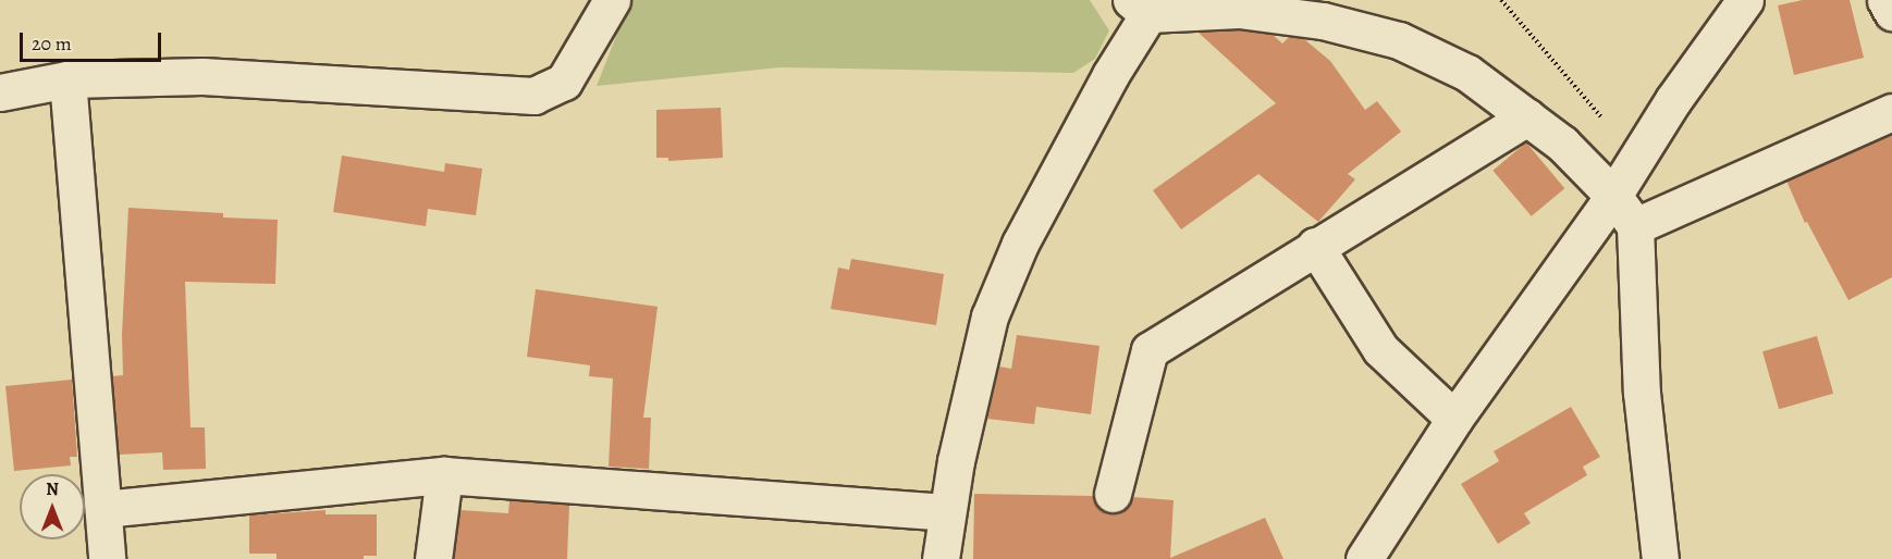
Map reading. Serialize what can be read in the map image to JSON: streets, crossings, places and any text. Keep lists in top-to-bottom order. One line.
{"scale_bar":"20 m","north":"top"}
